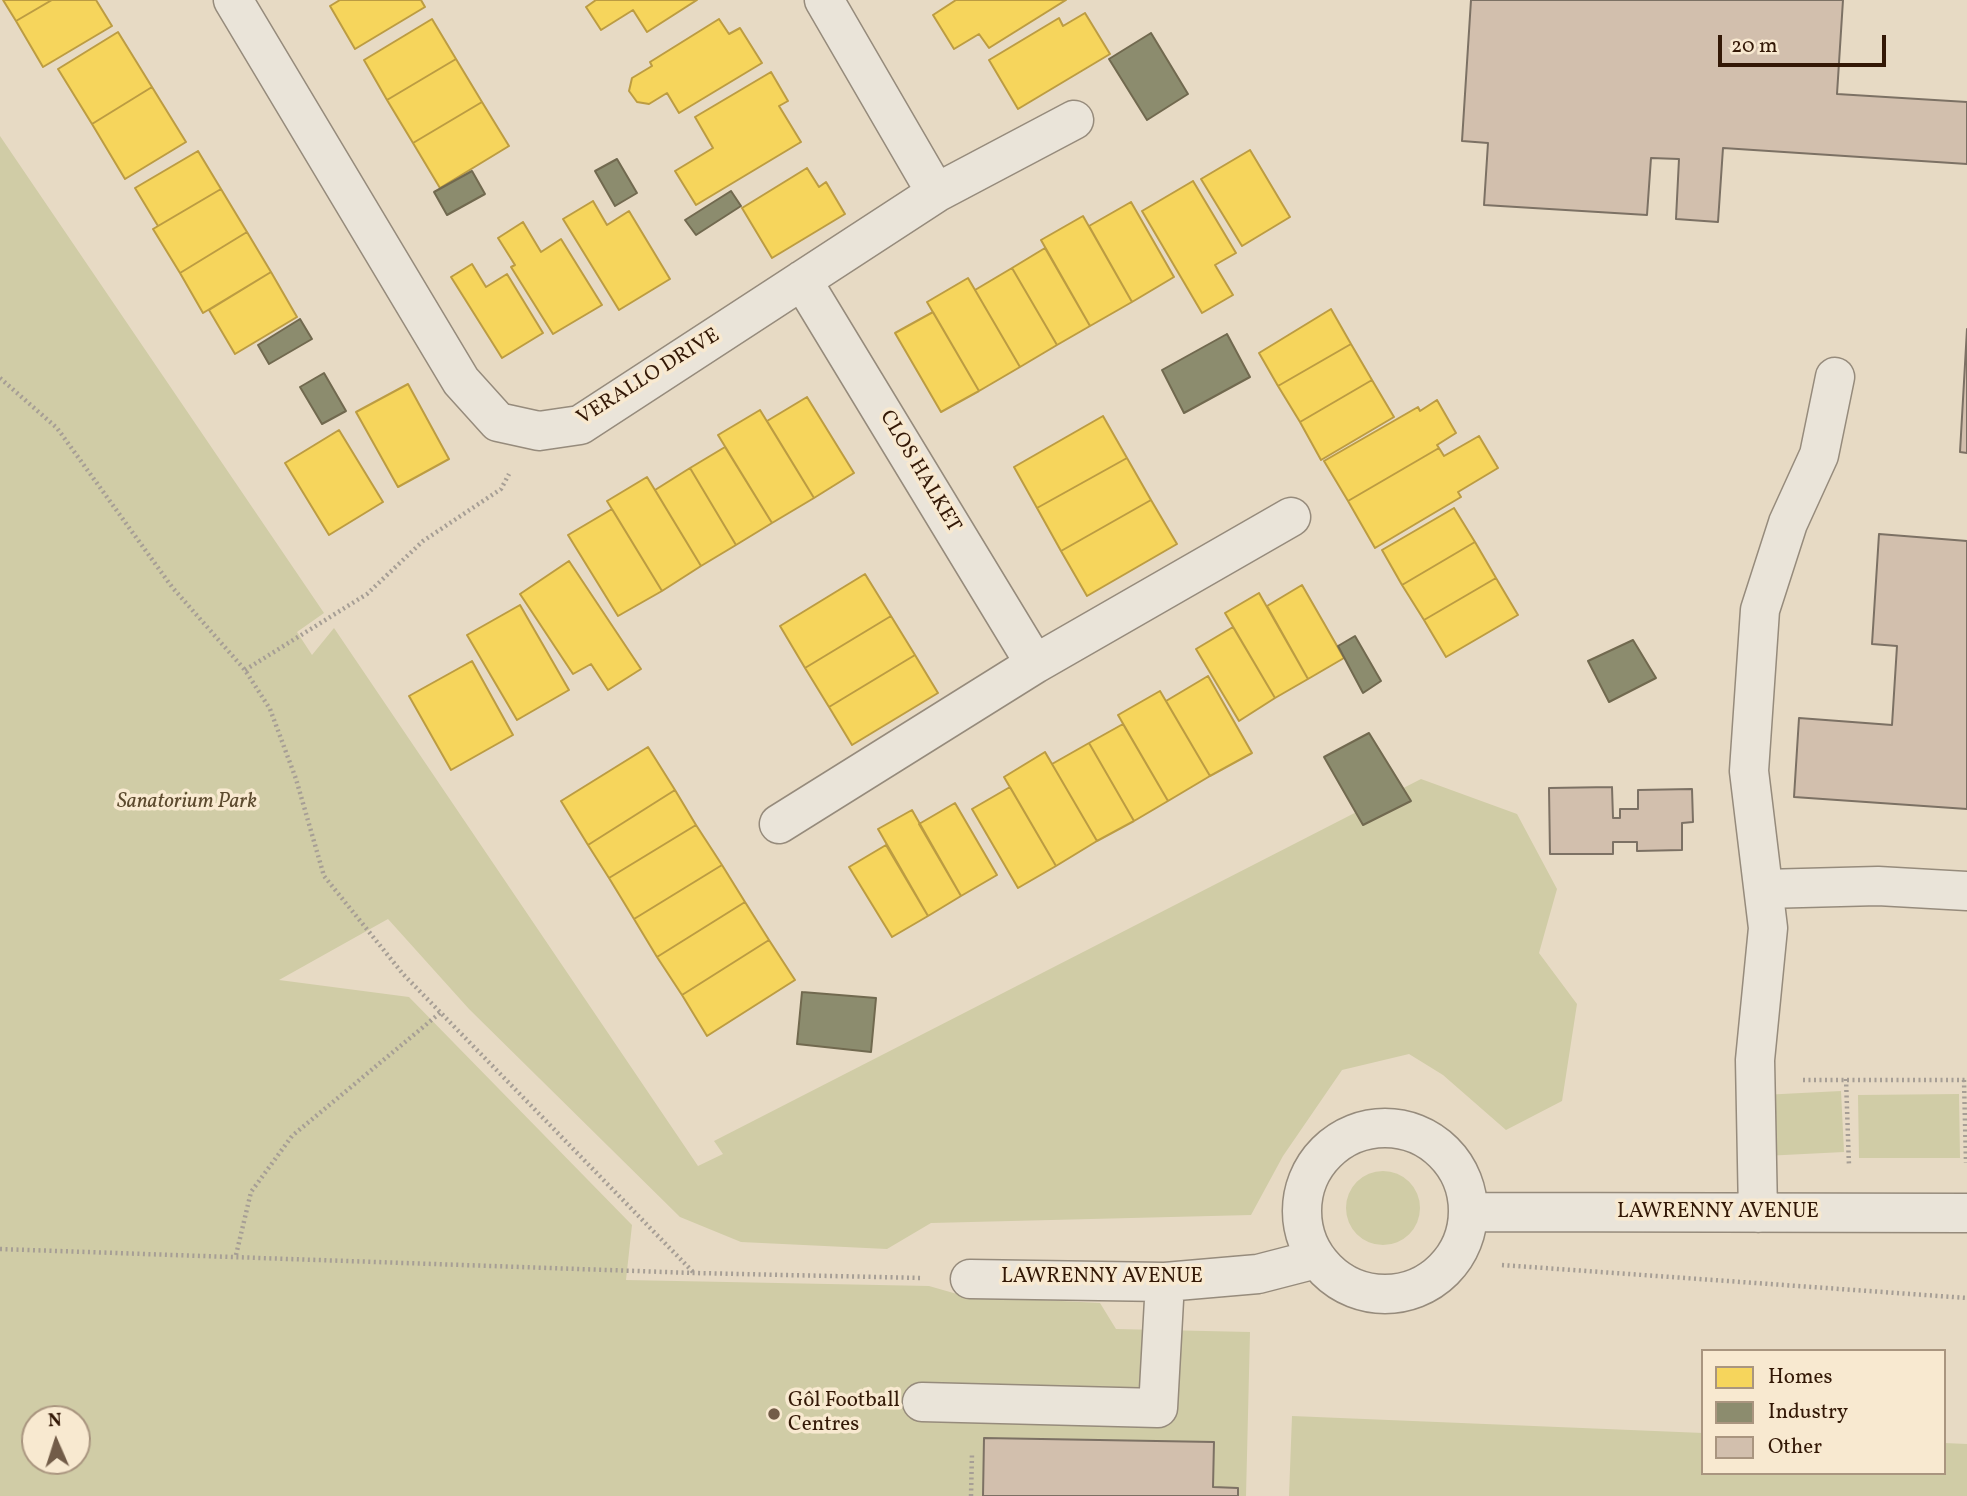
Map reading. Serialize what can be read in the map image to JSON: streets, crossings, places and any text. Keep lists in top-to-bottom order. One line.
{"streets":{"street":["VERALLO DRIVE","CLOS HALKET","LAWRENNY AVENUE"]},"crossings":[["VERALLO DRIVE","CLOS HALKET"]],"parks":["Sanatorium Park"],"places":["Gôl Football Centres"],"legend":["Homes","Industry","Other"],"scale_bar":"20 m","north":"top"}
